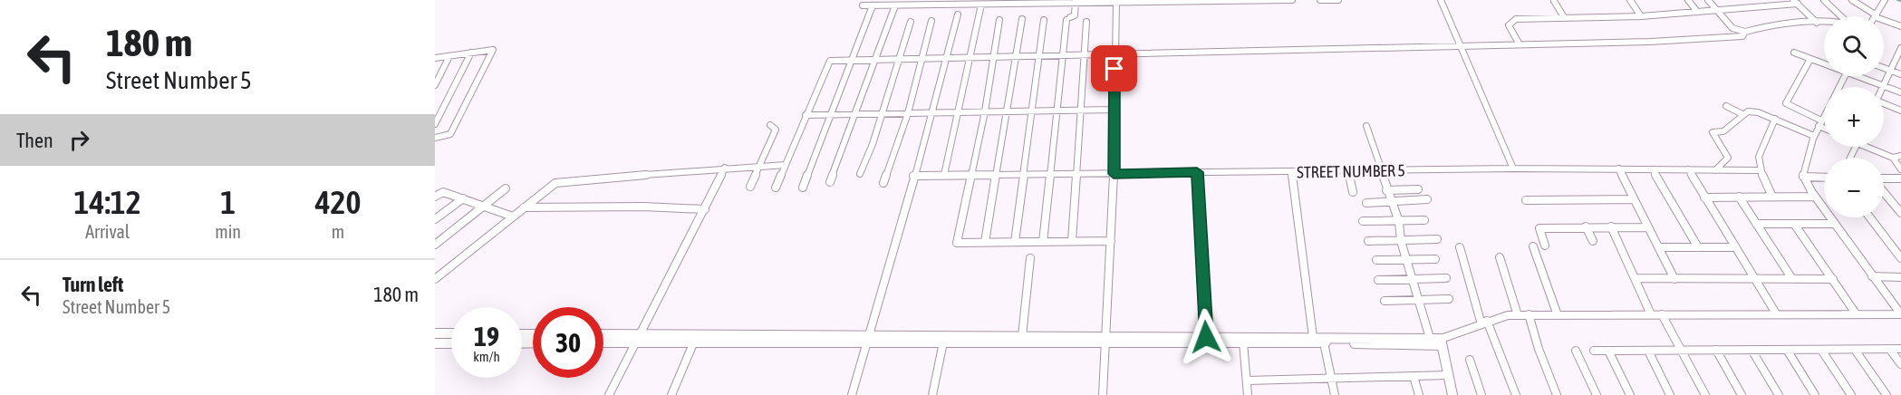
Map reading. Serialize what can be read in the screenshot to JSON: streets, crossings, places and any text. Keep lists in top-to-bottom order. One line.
{"streets":{"street":["STREET NUMBER 5"]},"page":{"turn":["180 m","Street Number 5"],"map_buttons":["+","−"],"then":"Then","eta":["14:12","Arrival","1","min","420","m"],"list":[{"name":"Turn left","note":"Street Number 5","value":"180 m"}],"speed":"19 km/h","limit":"30"}}
